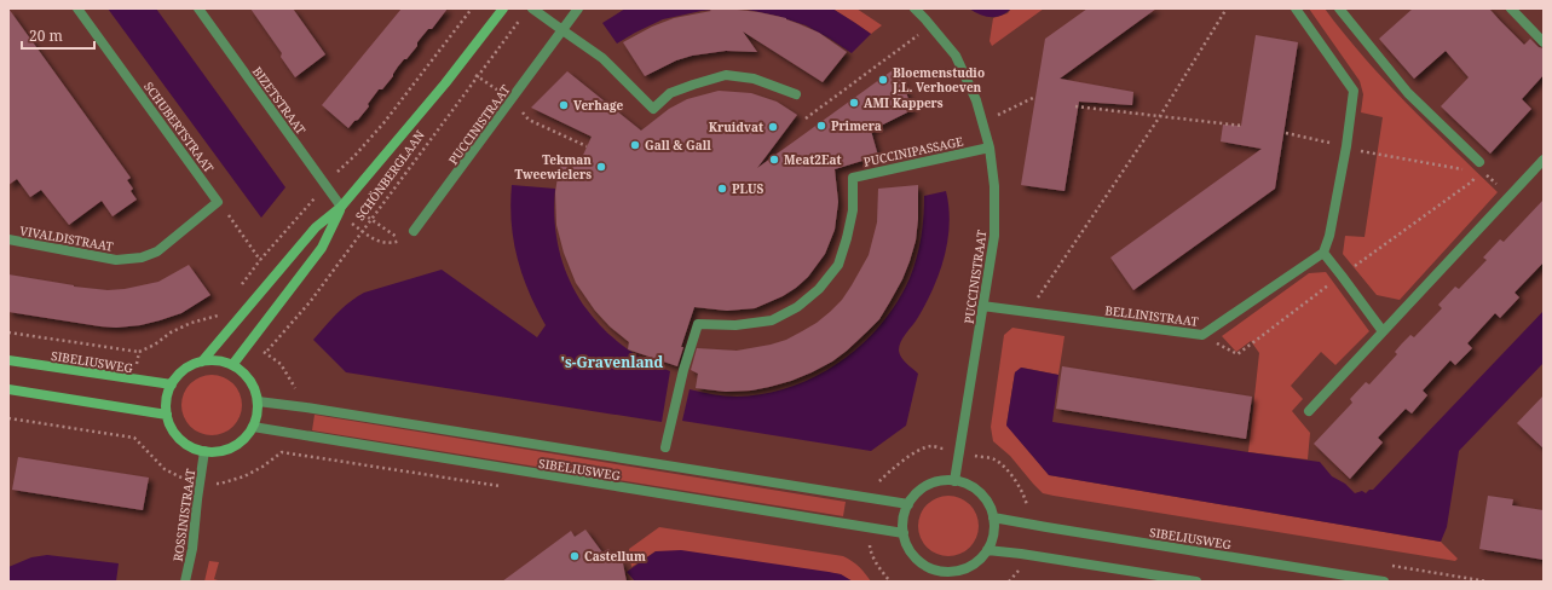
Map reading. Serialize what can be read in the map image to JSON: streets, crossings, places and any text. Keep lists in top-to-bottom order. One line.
{"streets":{"street":["BIZETSTRAAT","PUCCINISTRAAT","SCHUBERTSTRAAT","PUCCINIPASSAGE","SCHÖNBERGLAAN","VIVALDISTRAAT","BELLINISTRAAT","SIBELIUSWEG","ROSSINISTRAAT"]},"crossings":[["BIZETSTRAAT","SCHÖNBERGLAAN"],["PUCCINISTRAAT","PUCCINIPASSAGE"],["PUCCINISTRAAT","BELLINISTRAAT"],["PUCCINISTRAAT","SIBELIUSWEG"],["SCHUBERTSTRAAT","VIVALDISTRAAT"],["SCHÖNBERGLAAN","SIBELIUSWEG"],["SCHÖNBERGLAAN","ROSSINISTRAAT"],["SIBELIUSWEG","ROSSINISTRAAT"]],"districts":["'s-Gravenland"],"places":["Bloemenstudio J.L. Verhoeven","AMI Kappers","Verhage","Primera","Kruidvat","Gall & Gall","Meat2Eat","Tekman Tweewielers","PLUS","Castellum"],"scale_bar":"20 m"}
